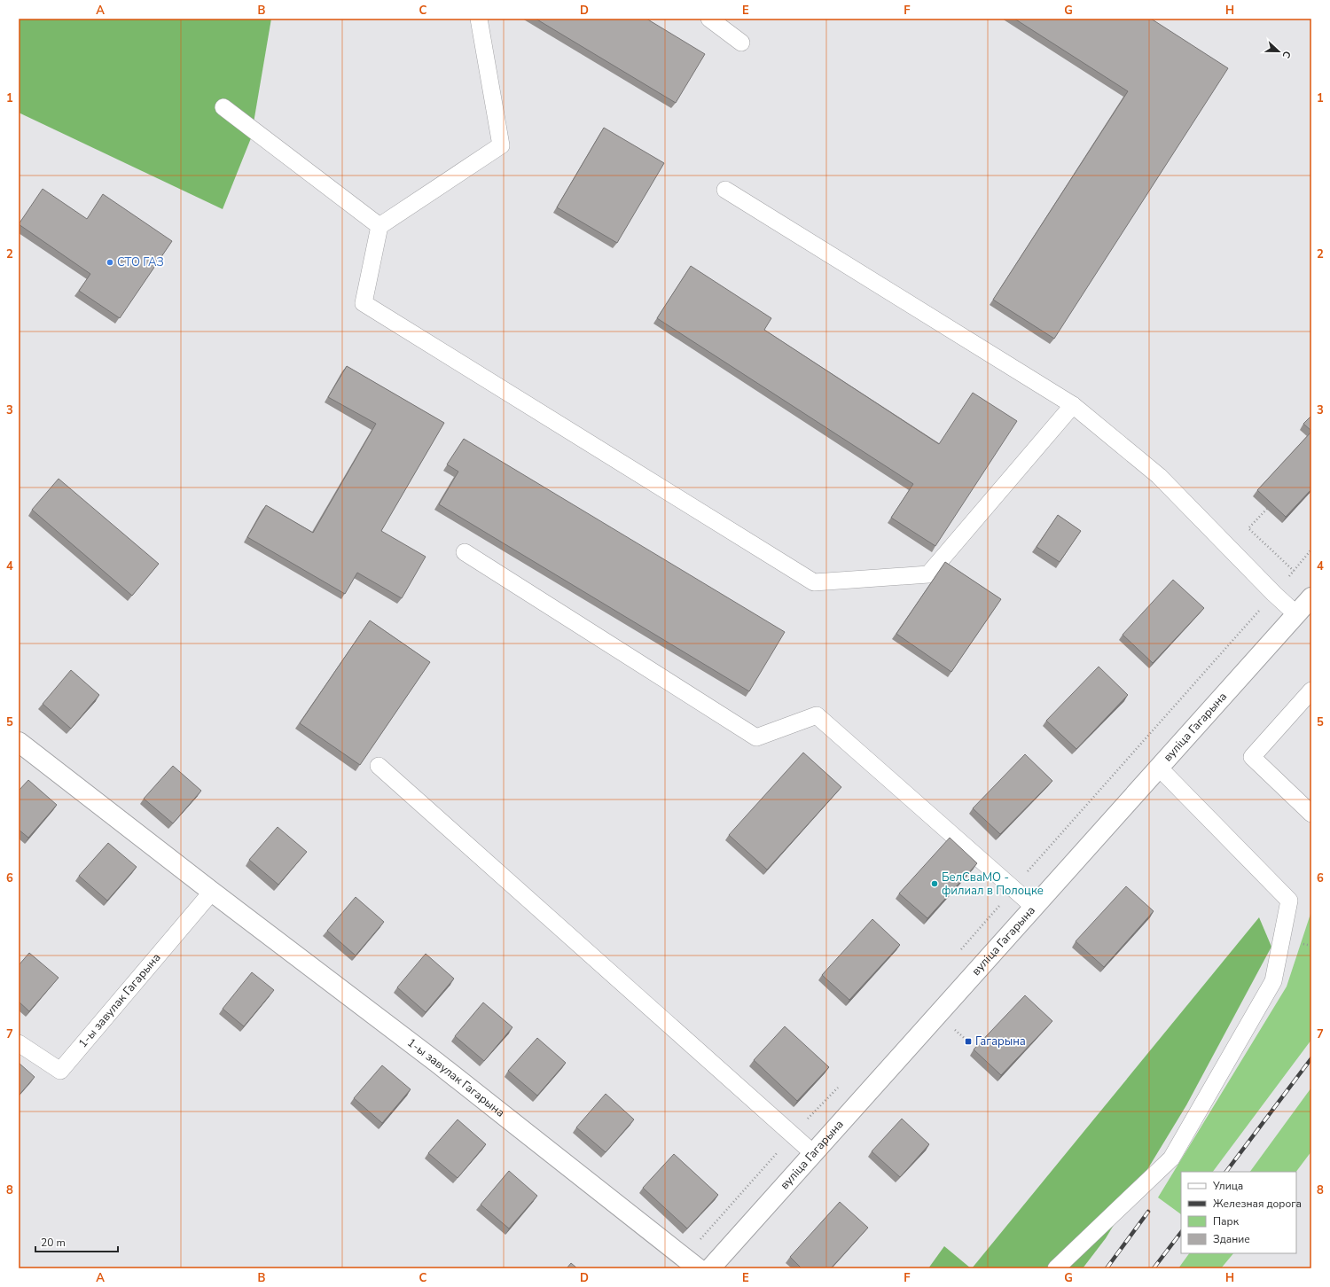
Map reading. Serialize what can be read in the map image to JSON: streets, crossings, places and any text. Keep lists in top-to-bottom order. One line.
{"streets":{"main road":["вуліца Гагарына","1-ы завулак Гагарына"]},"places":{"other":["СТО ГАЗ","БелСваМО - филиал в Полоцке"],"transit":["Гагарына"]},"legend":["Улица","Железная дорога","Парк","Здание"],"scale_bar":"20 m","north":"right","grid":{"columns":["A","B","C","D","E","F","G","H"],"rows":["1","2","3","4","5","6","7","8"]}}
